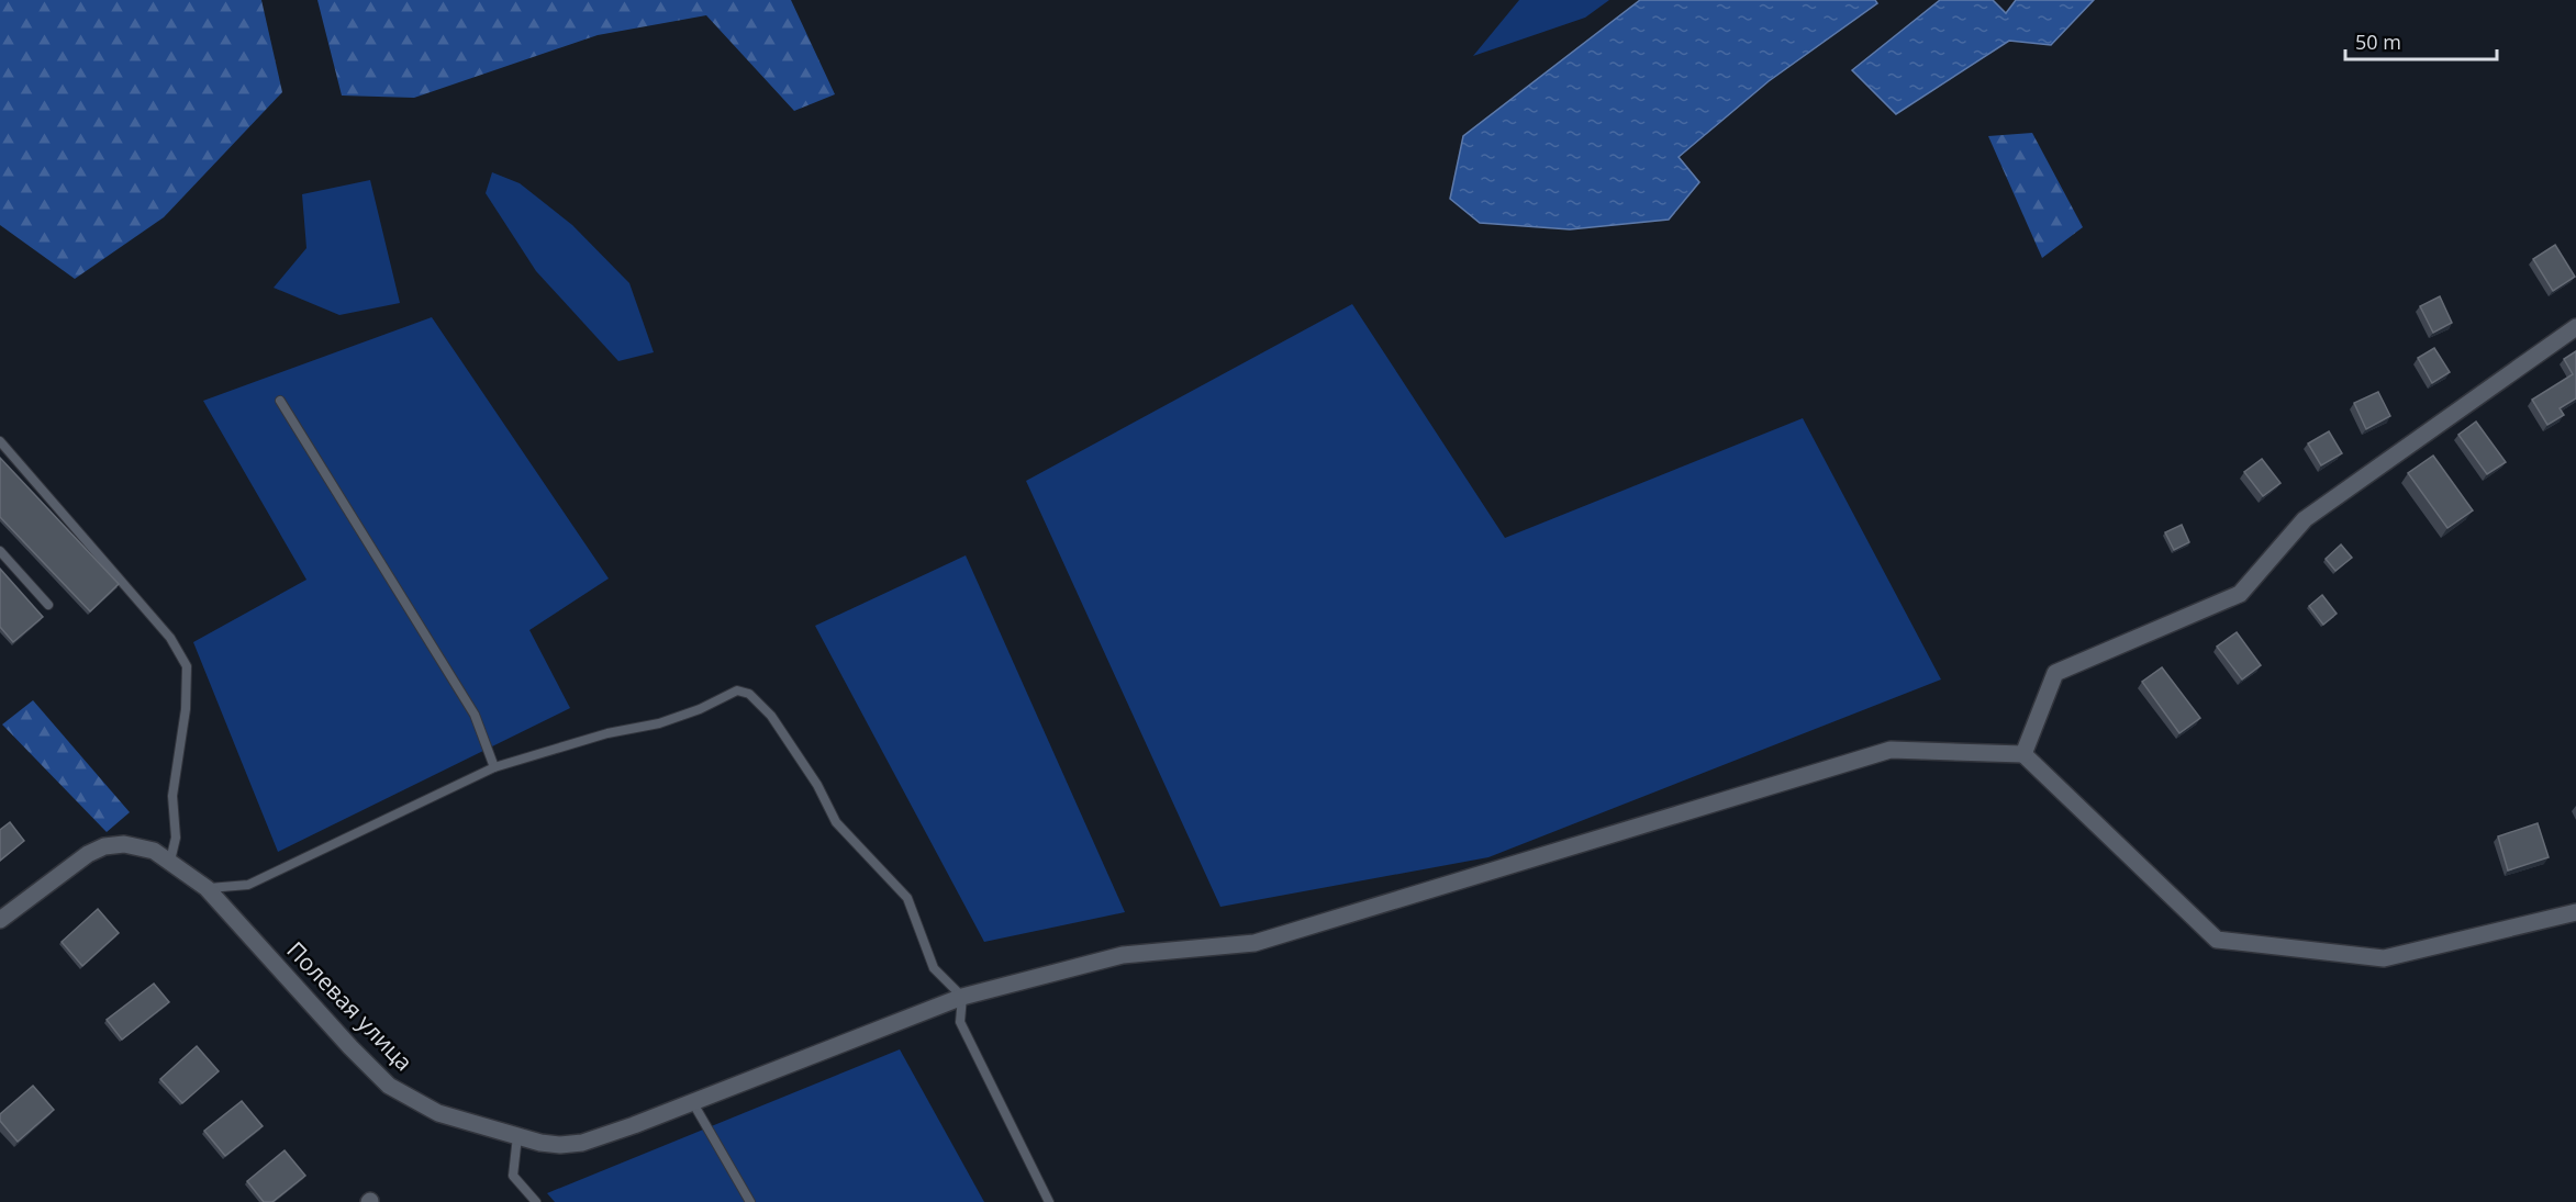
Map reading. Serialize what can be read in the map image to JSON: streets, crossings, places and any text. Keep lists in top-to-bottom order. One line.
{"streets":{"street":["Полевая улица"]},"scale_bar":"50 m"}
